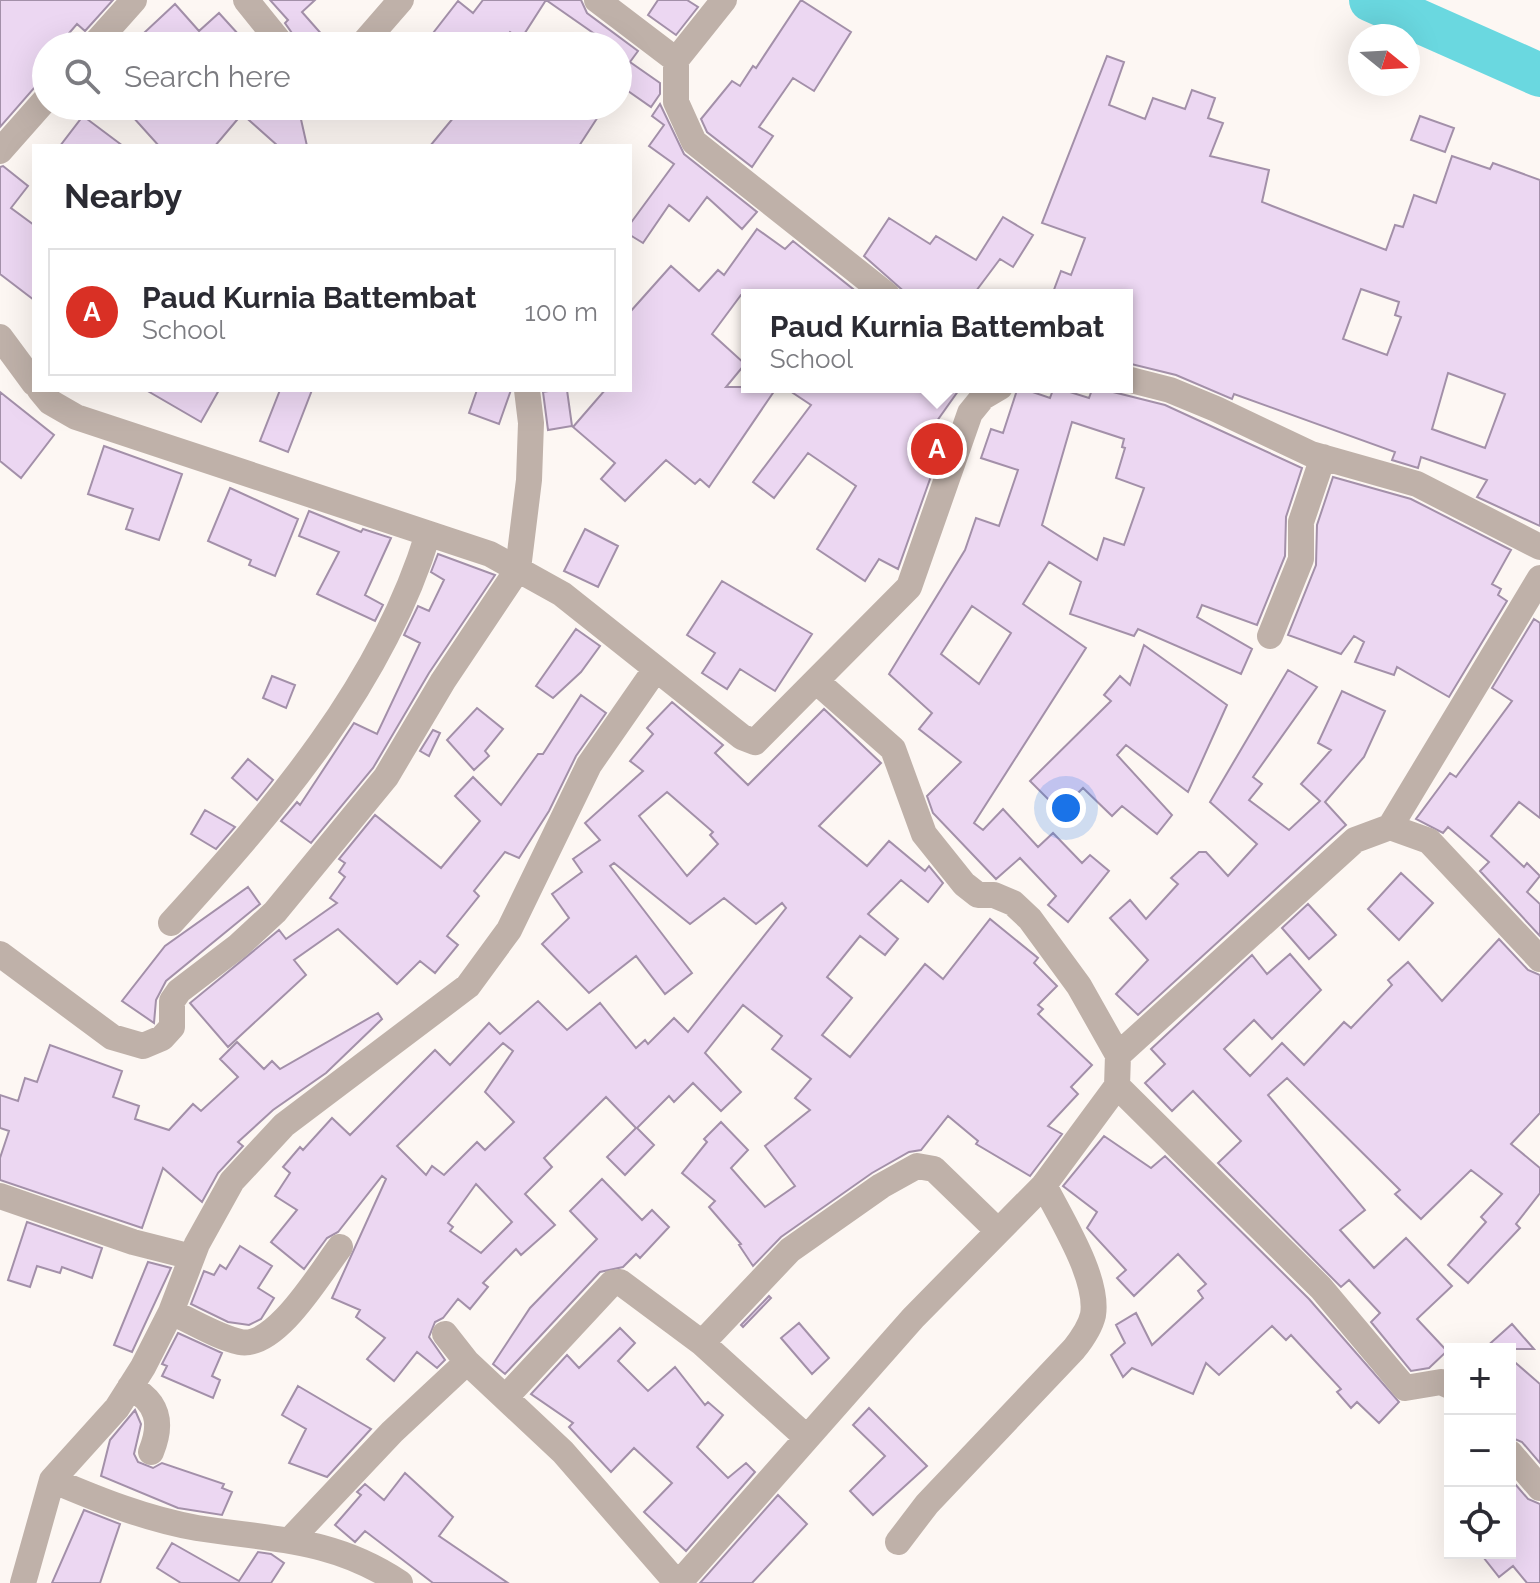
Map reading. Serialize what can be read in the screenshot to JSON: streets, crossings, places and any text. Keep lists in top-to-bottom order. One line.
{"north":"right","page":{"search":"Search here","heading":"Nearby","list":[{"mark":"A","name":"Paud Kurnia Battembat","note":"School","value":"100 m"}],"popup":["Paud Kurnia Battembat","School"],"pins":"A","map_buttons":["+","−"]}}
